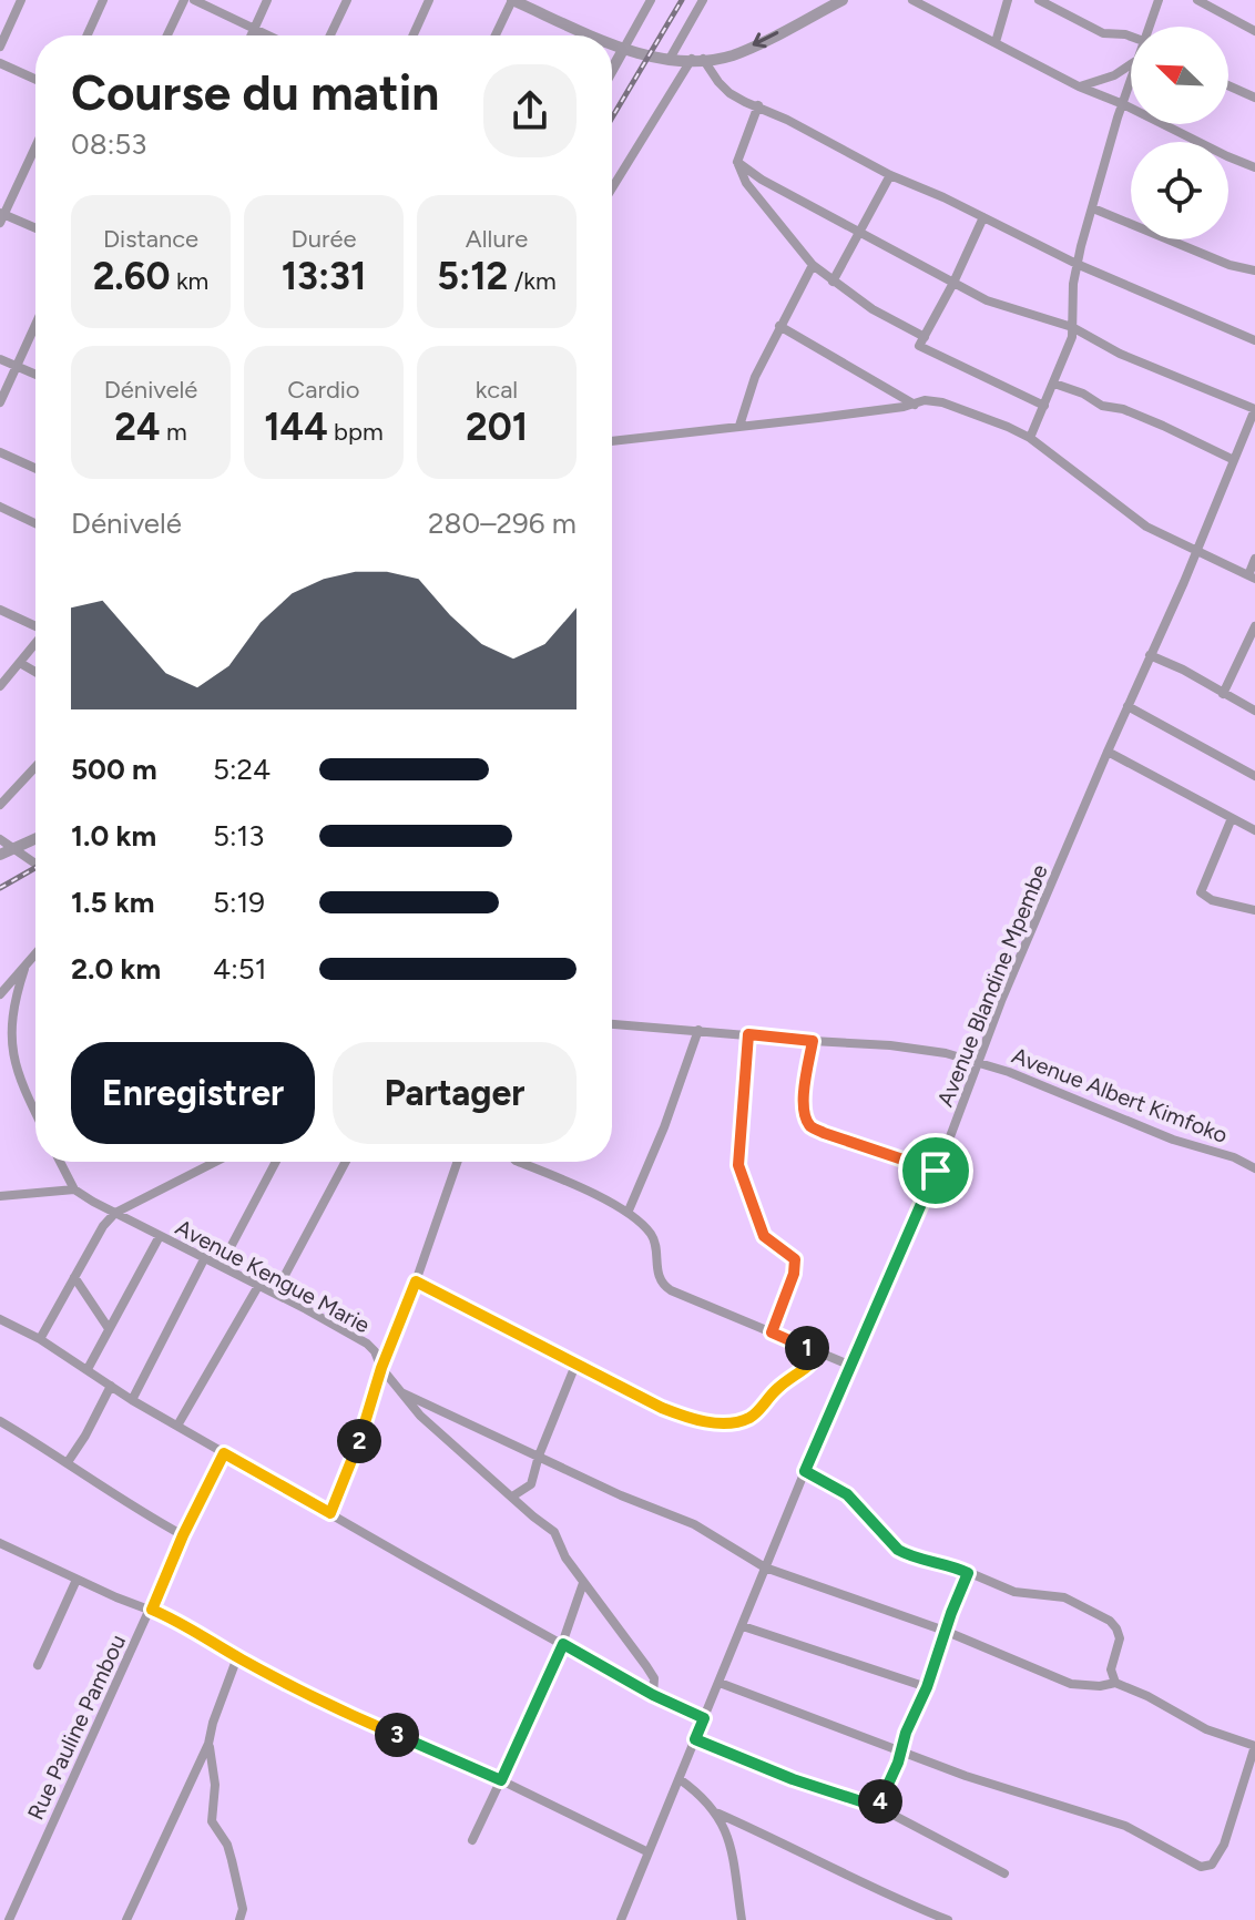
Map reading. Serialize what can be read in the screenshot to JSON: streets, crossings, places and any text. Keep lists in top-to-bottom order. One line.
{"streets":{"street":["Avenue Blandine Mpembe","Avenue Albert Kimfoko","Avenue Kengue Marie","Rue Pauline Pambou"]},"crossings":[["Avenue Blandine Mpembe","Avenue Albert Kimfoko"]],"north":"top left","page":{"heading":["Course du matin","08:53"],"stats":[["Distance","2.60 km"],["Durée","13:31"],["Allure","5:12 /km"],["Dénivelé","24 m"],["Cardio","144 bpm"],["kcal","201"]],"chart":["Dénivelé","280–296 m"],"list":[{"name":"500 m","note":"5:24"},{"name":"1.0 km","note":"5:13"},{"name":"1.5 km","note":"5:19"},{"name":"2.0 km","note":"4:51"}],"buttons":["Enregistrer","Partager"],"pins":["1","2","3","4"]}}
